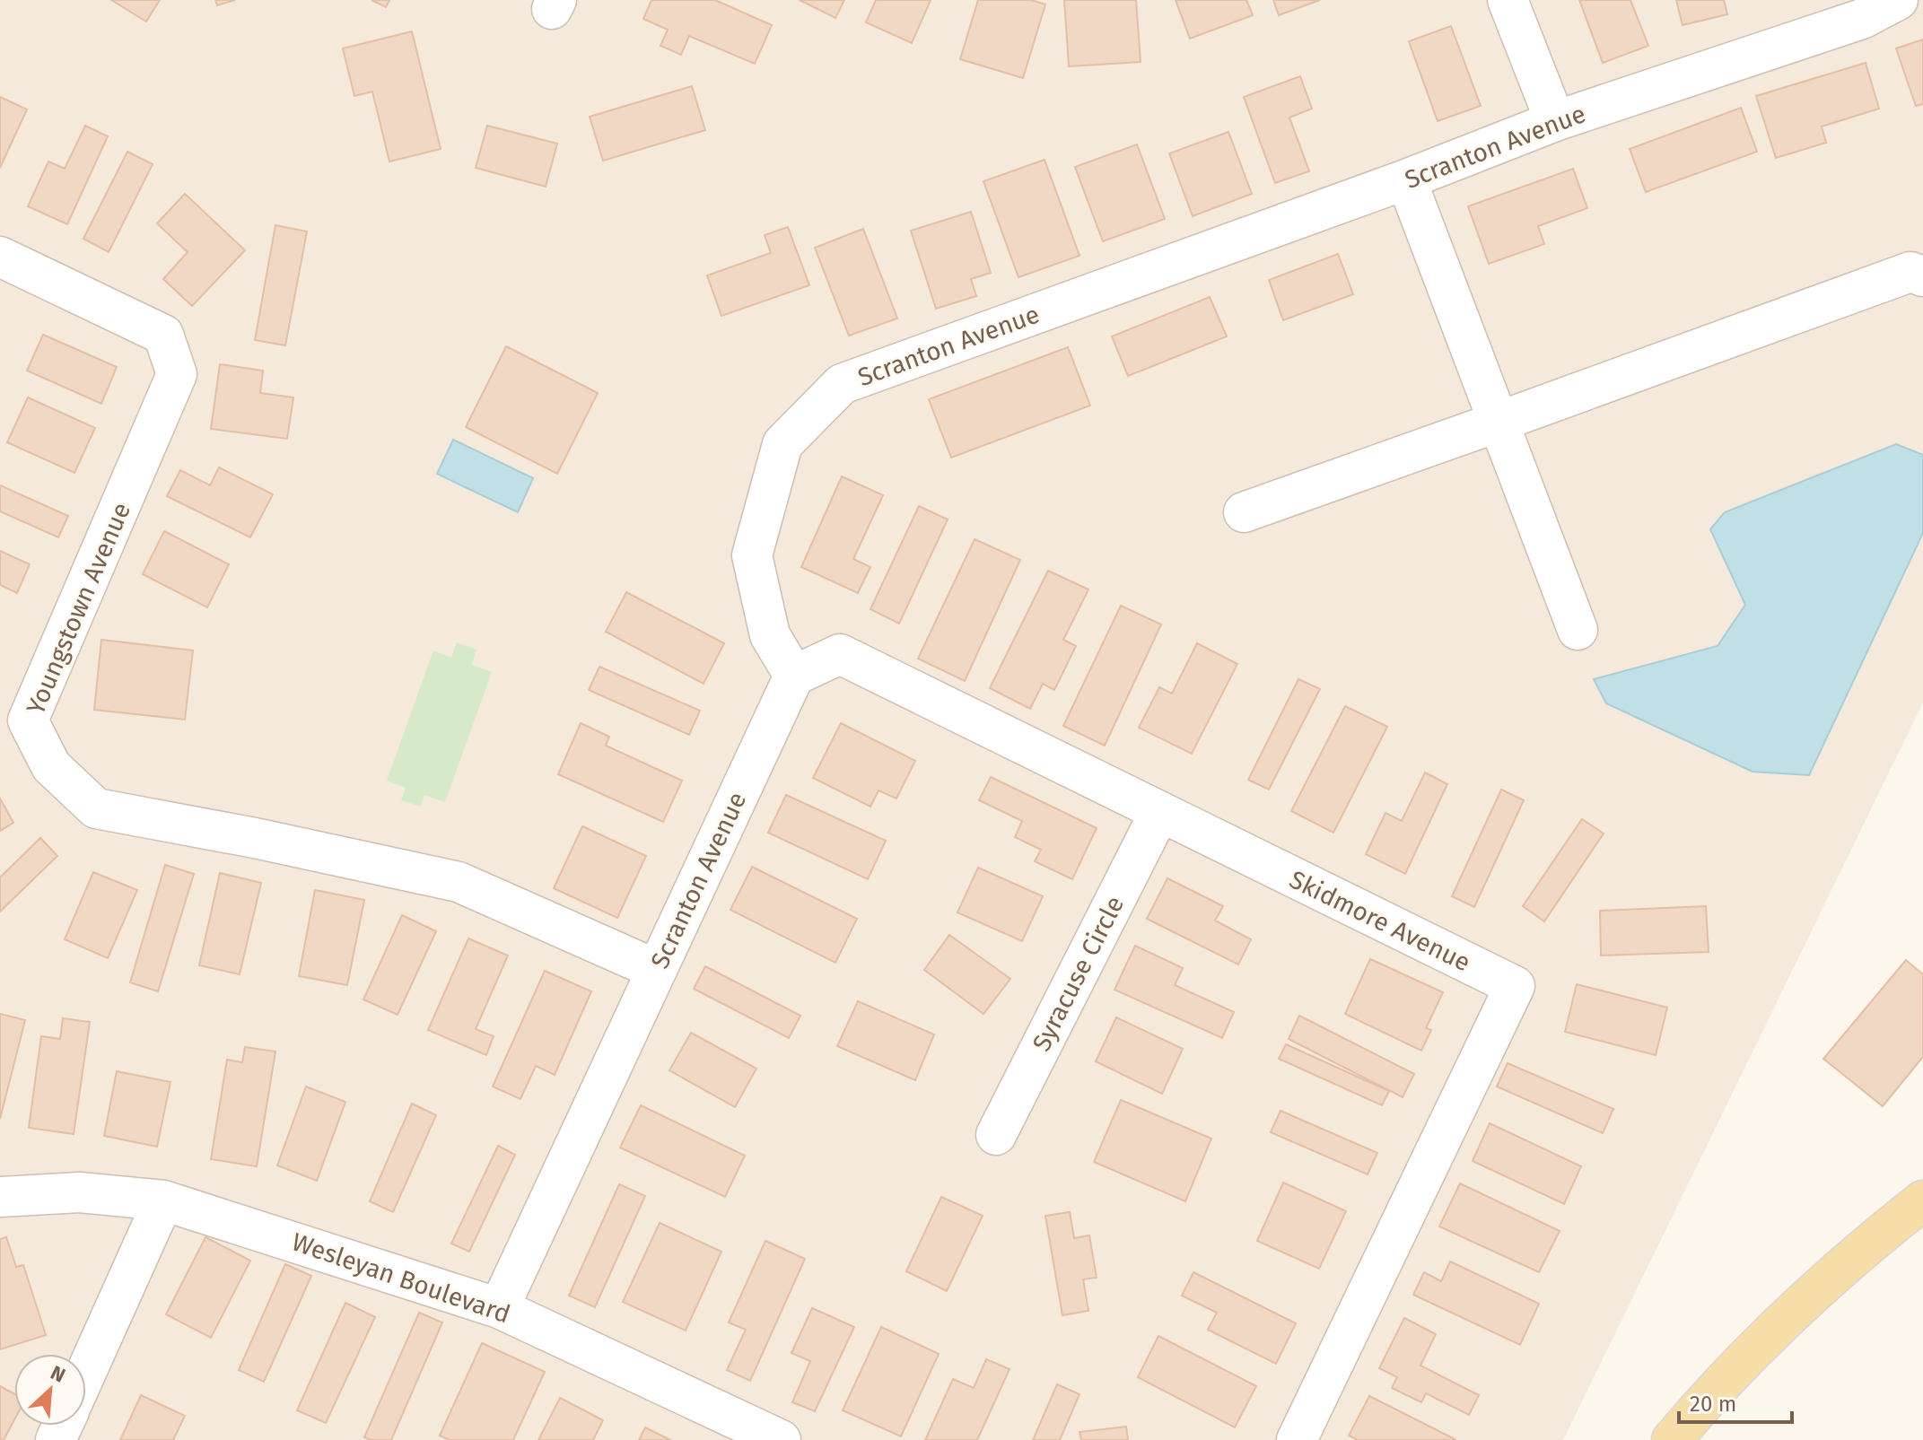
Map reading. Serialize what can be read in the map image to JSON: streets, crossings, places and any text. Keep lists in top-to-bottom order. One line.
{"streets":{"street":["Scranton Avenue","Youngstown Avenue","Skidmore Avenue","Syracuse Circle","Wesleyan Boulevard"]},"crossings":[["Scranton Avenue","Youngstown Avenue"],["Scranton Avenue","Skidmore Avenue"],["Scranton Avenue","Wesleyan Boulevard"],["Skidmore Avenue","Syracuse Circle"]],"scale_bar":"20 m","north":"top right"}
